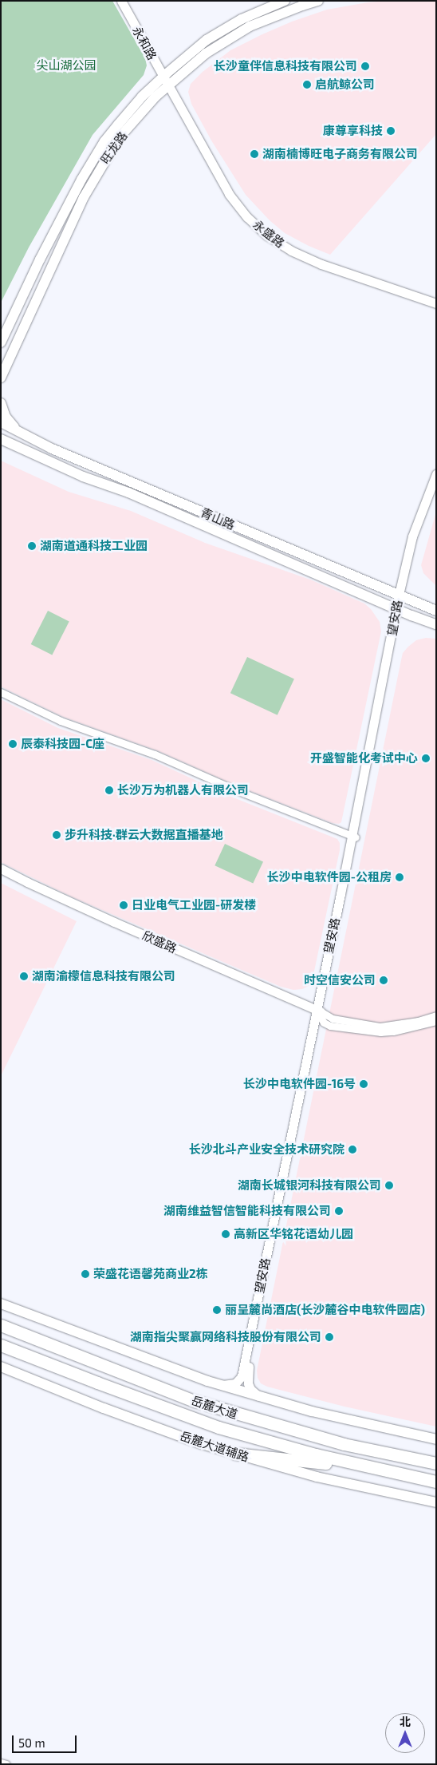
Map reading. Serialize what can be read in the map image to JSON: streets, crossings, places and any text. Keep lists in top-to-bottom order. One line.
{"streets":{"highway":["岳麓大道"],"main road":["旺龙路","青山路","岳麓大道辅路"],"street":["永和路","永盛路","望安路","欣盛路"]},"crossings":[["永和路","旺龙路"],["永和路","永盛路"],["旺龙路","永盛路"],["青山路","望安路"],["望安路","欣盛路"]],"parks":["尖山湖公园"],"places":["长沙童伴信息科技有限公司","启航鲸公司","康尊享科技","湖南楠博旺电子商务有限公司","湖南道通科技工业园","辰泰科技园-C座","开盛智能化考试中心","长沙万为机器人有限公司","步升科技·群云大数据直播基地","长沙中电软件园-公租房","日业电气工业园-研发楼","湖南渝檬信息科技有限公司","时空信安公司","长沙中电软件园-16号","长沙北斗产业安全技术研究院","湖南长城银河科技有限公司","湖南维益智信智能科技有限公司","高新区华铭花语幼儿园","荣盛花语馨苑商业2栋","丽呈麓尚酒店(长沙麓谷中电软件园店)","湖南指尖聚赢网络科技股份有限公司"],"scale_bar":"50 m","north":"top"}
